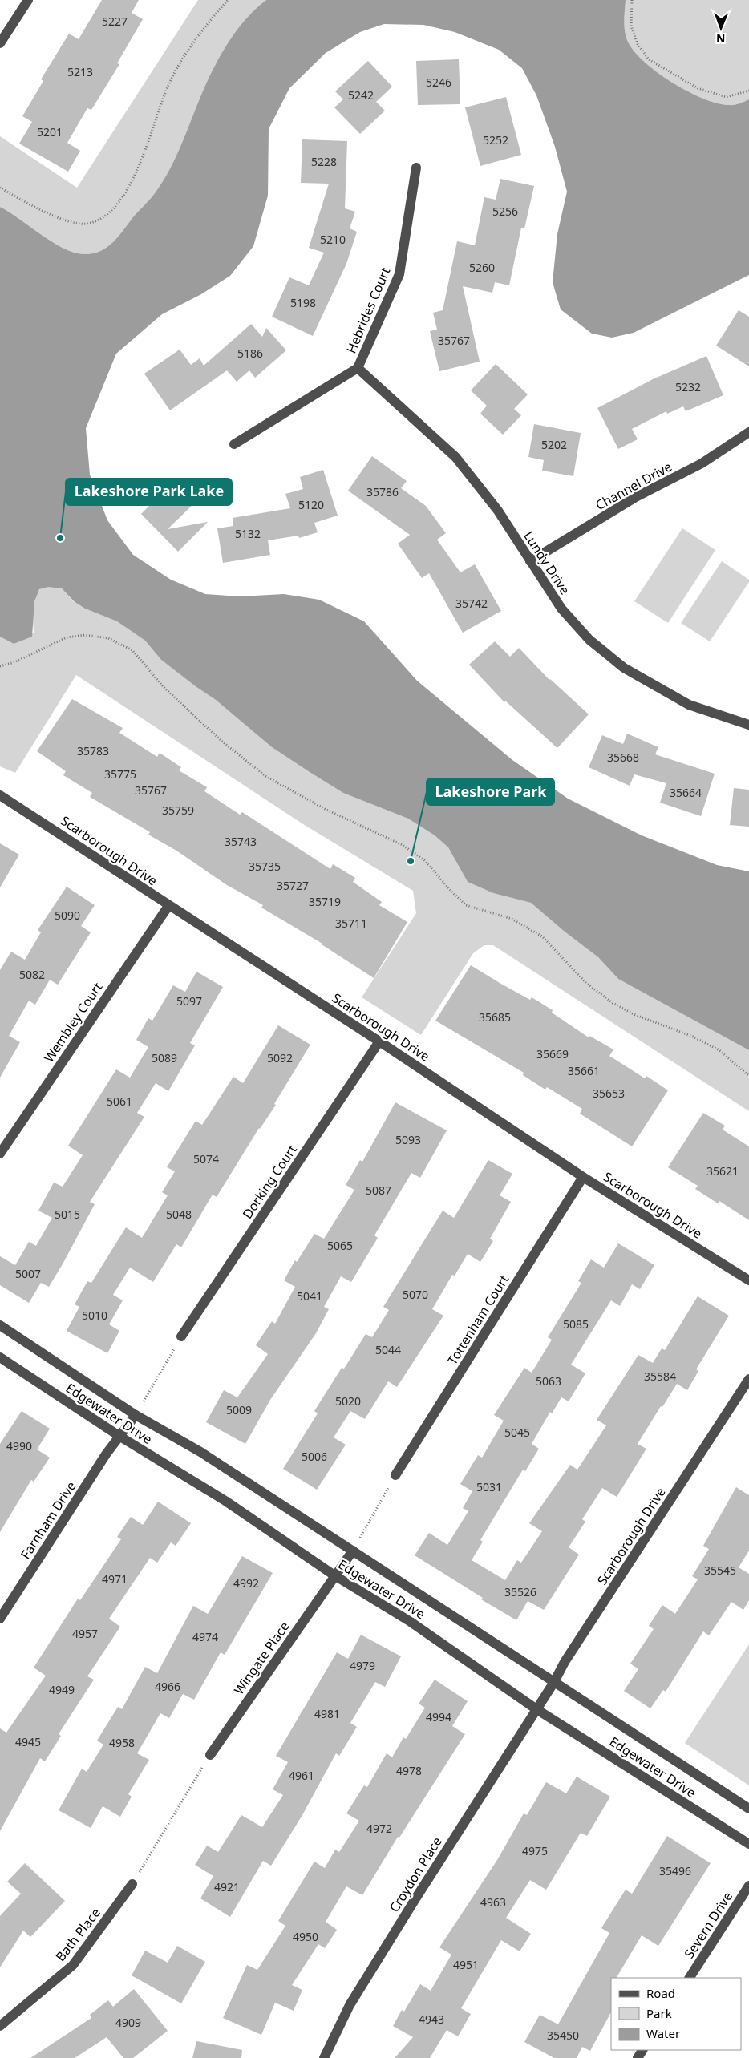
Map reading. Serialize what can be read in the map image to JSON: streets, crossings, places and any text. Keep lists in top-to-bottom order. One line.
{"streets":{"street":["Hebrides Court","Channel Drive","Lundy Drive","Scarborough Drive","Wembley Court","Dorking Court","Tottenham Court","Edgewater Drive","Farnham Drive","Wingate Place","Croydon Place","Severn Drive","Bath Place"]},"crossings":[["Hebrides Court","Lundy Drive"],["Channel Drive","Lundy Drive"],["Scarborough Drive","Wembley Court"],["Scarborough Drive","Dorking Court"],["Scarborough Drive","Tottenham Court"],["Scarborough Drive","Edgewater Drive"],["Scarborough Drive","Croydon Place"],["Edgewater Drive","Farnham Drive"],["Edgewater Drive","Wingate Place"],["Edgewater Drive","Croydon Place"]],"places":["Lakeshore Park Lake","Lakeshore Park"],"house_numbers":["5227","5213","5246","5242","5201","5252","5228","5256","5210","5260","5198","35767","5186","5232","5202","35786","5120","5132","35742","35783","35668","35775","35767","35664","35759","35743","35735","35727","35719","5090","35711","5082","5097","35685","35669","5089","5092","35661","35653","5061","5093","5074","35621","5087","5015","5048","5065","5007","5070","5041","5010","5085","5044","35584","5063","5020","5009","5045","4990","5006","5031","35545","4971","4992","35526","4957","4974","4979","4966","4949","4981","4994","4945","4958","4978","4961","4972","4975","35496","4921","4963","4950","4951","4943","4909","35450"],"legend":["Road","Park","Water"],"north":"bottom"}
